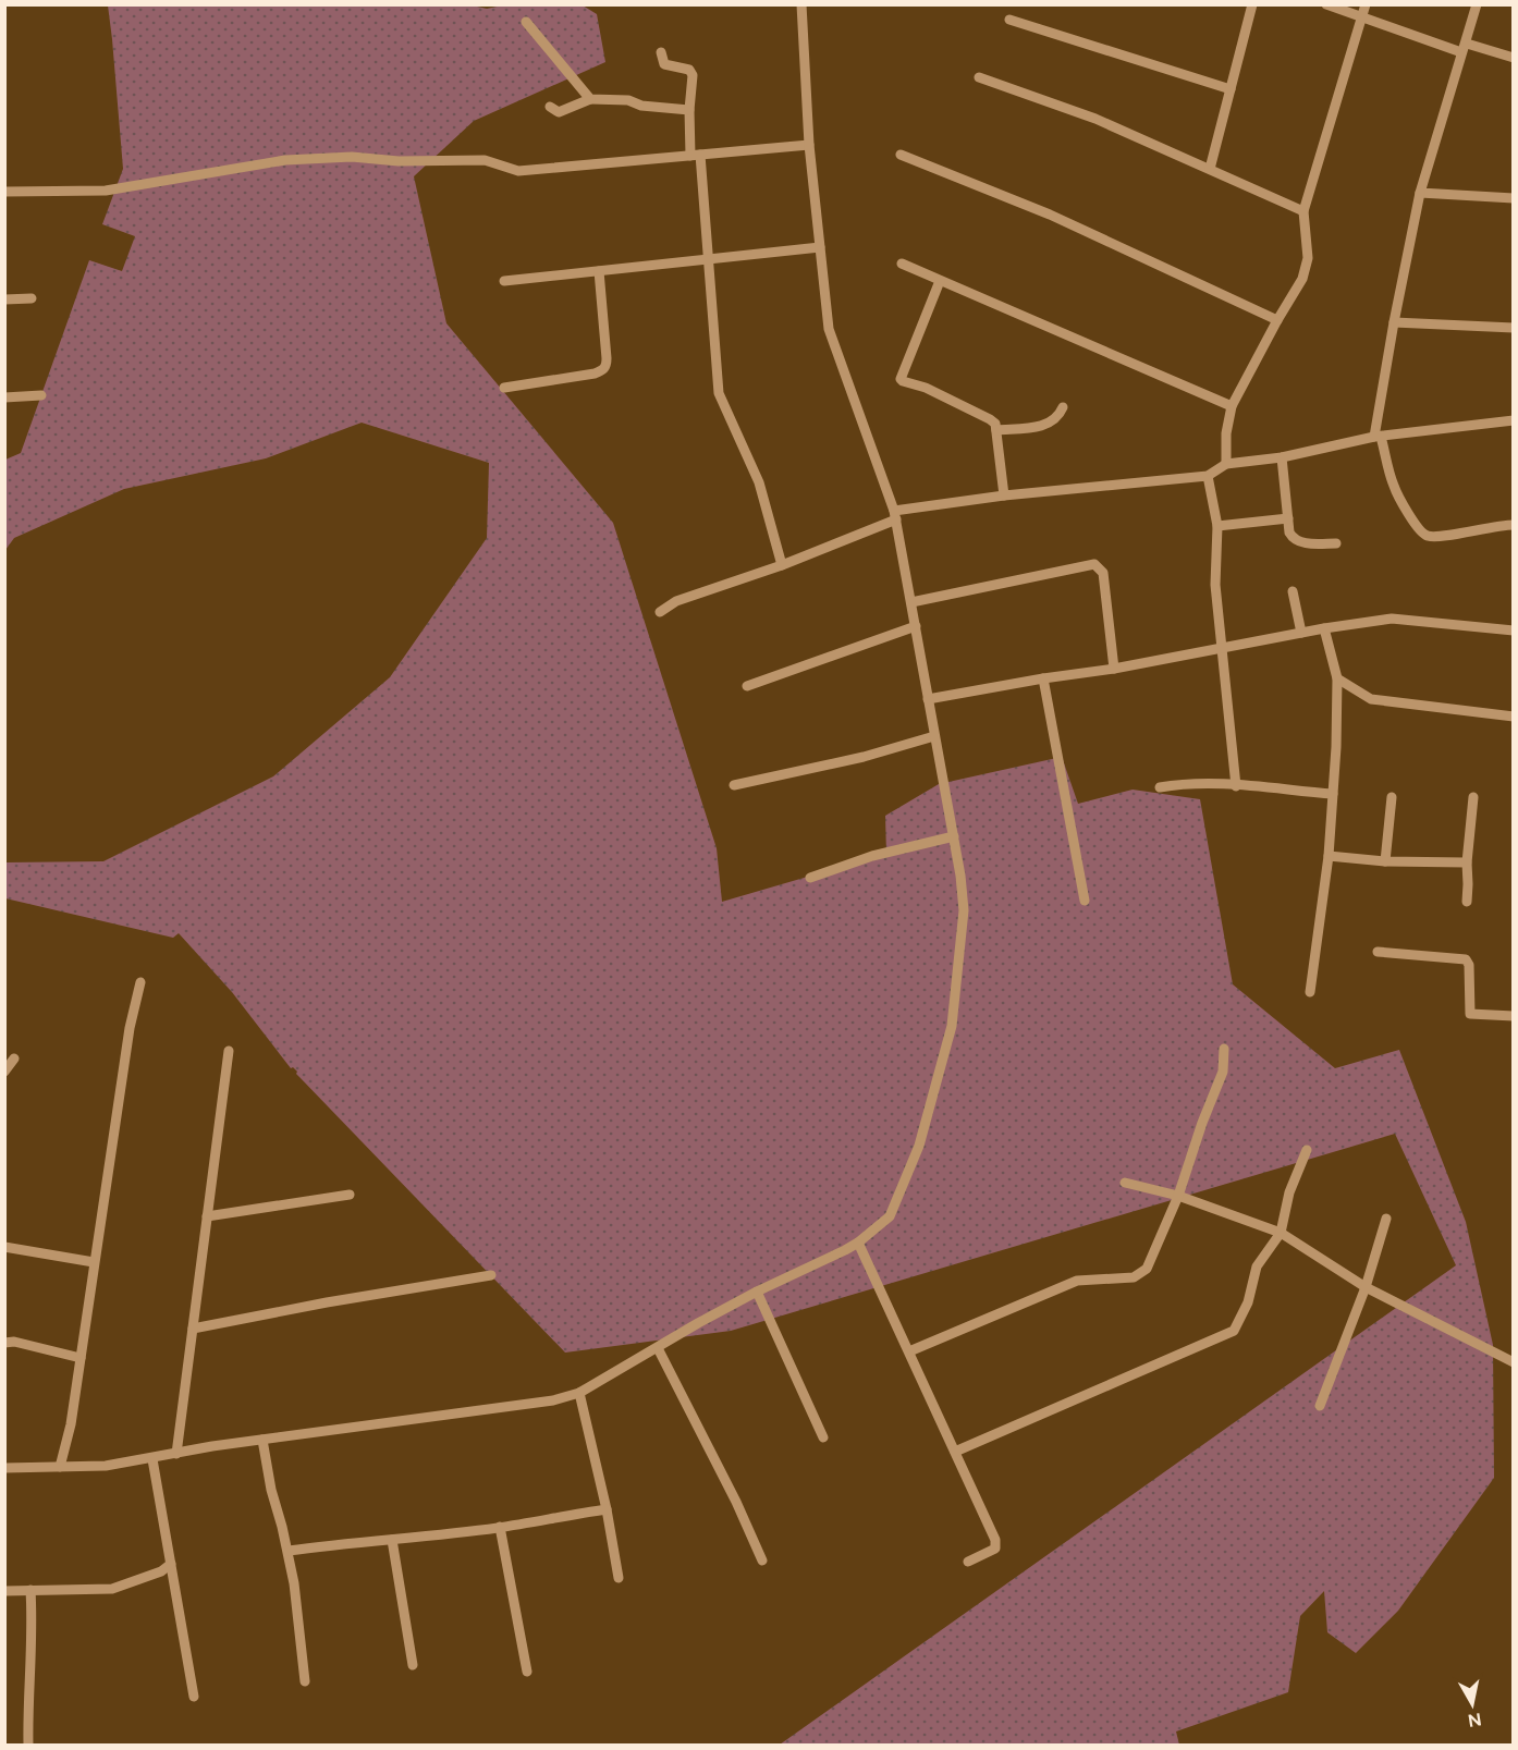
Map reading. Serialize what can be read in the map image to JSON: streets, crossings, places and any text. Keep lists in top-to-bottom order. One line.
{"north":"bottom"}
